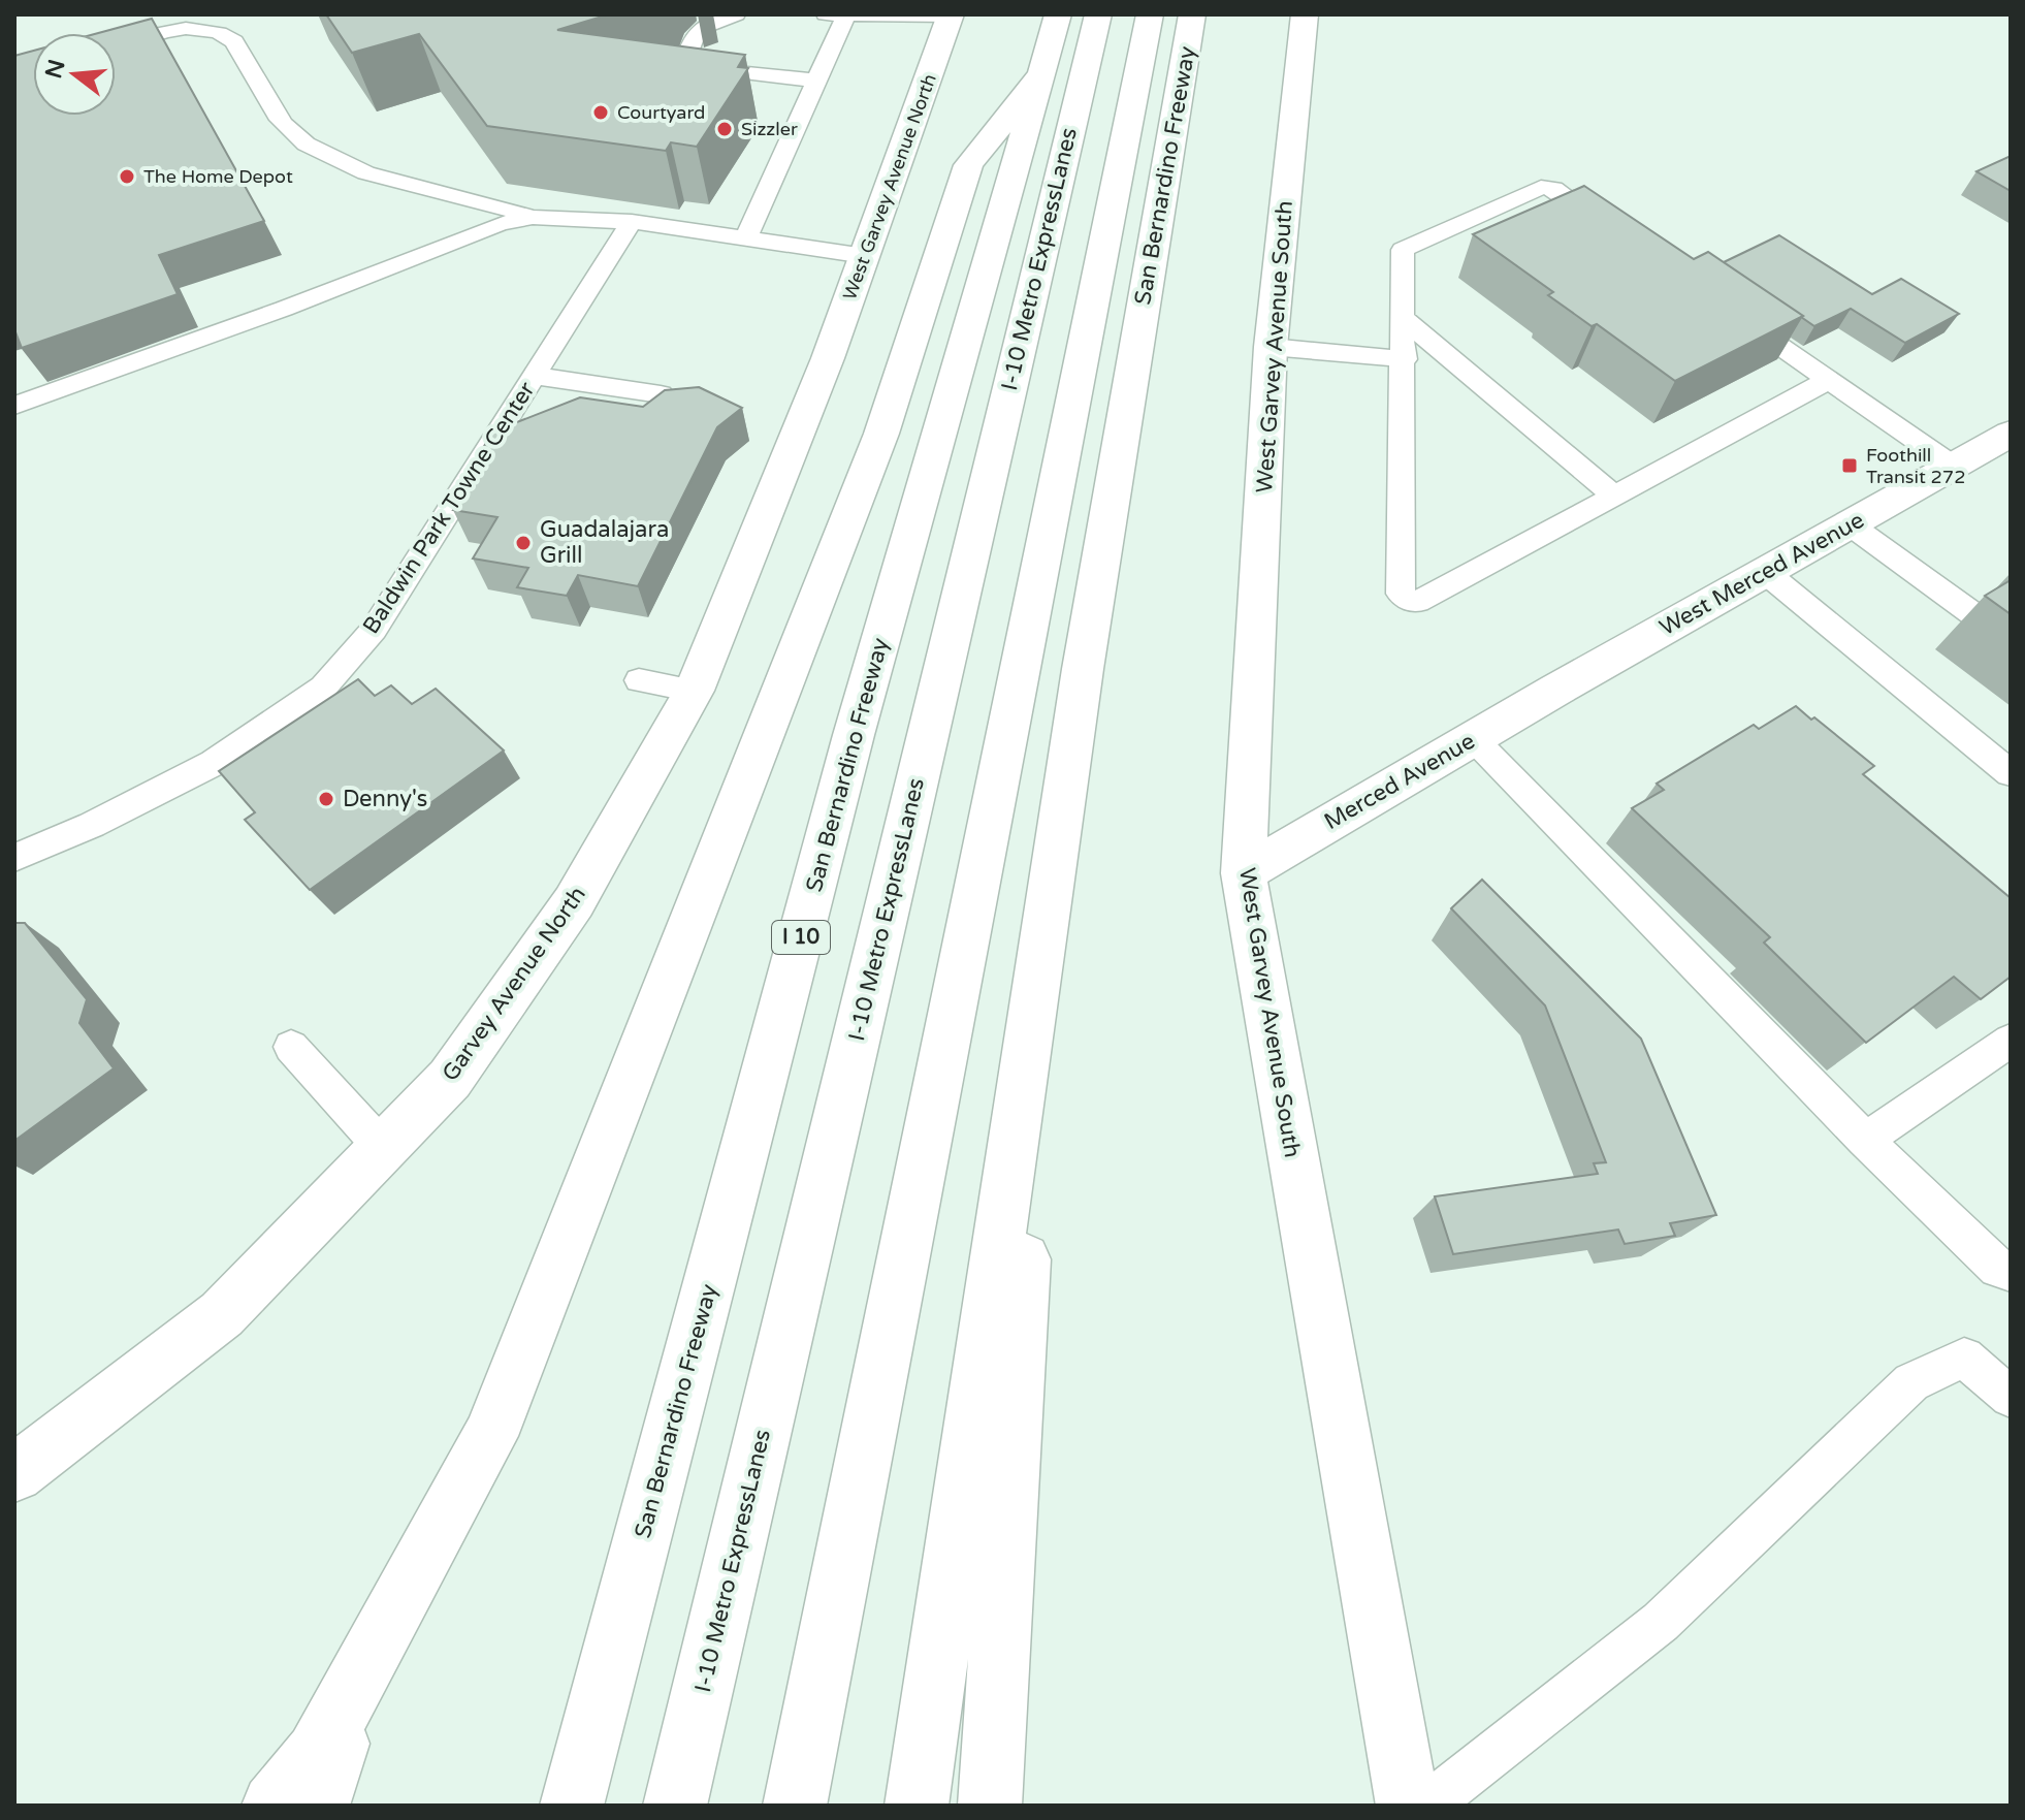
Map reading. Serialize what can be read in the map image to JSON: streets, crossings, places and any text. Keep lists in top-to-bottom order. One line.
{"streets":{"main road":["San Bernardino Freeway","West Garvey Avenue North","I-10 Metro ExpressLanes","West Garvey Avenue South","West Merced Avenue","Merced Avenue","I 10","Garvey Avenue North"],"lane":["Baldwin Park Towne Center"]},"crossings":[["West Garvey Avenue North","Garvey Avenue North"],["West Garvey Avenue South","Merced Avenue"],["West Merced Avenue","Merced Avenue"]],"places":{"other":["Courtyard","Sizzler","The Home Depot","Guadalajara Grill","Denny's"],"transit":["Foothill Transit 272"]},"north":"left"}
